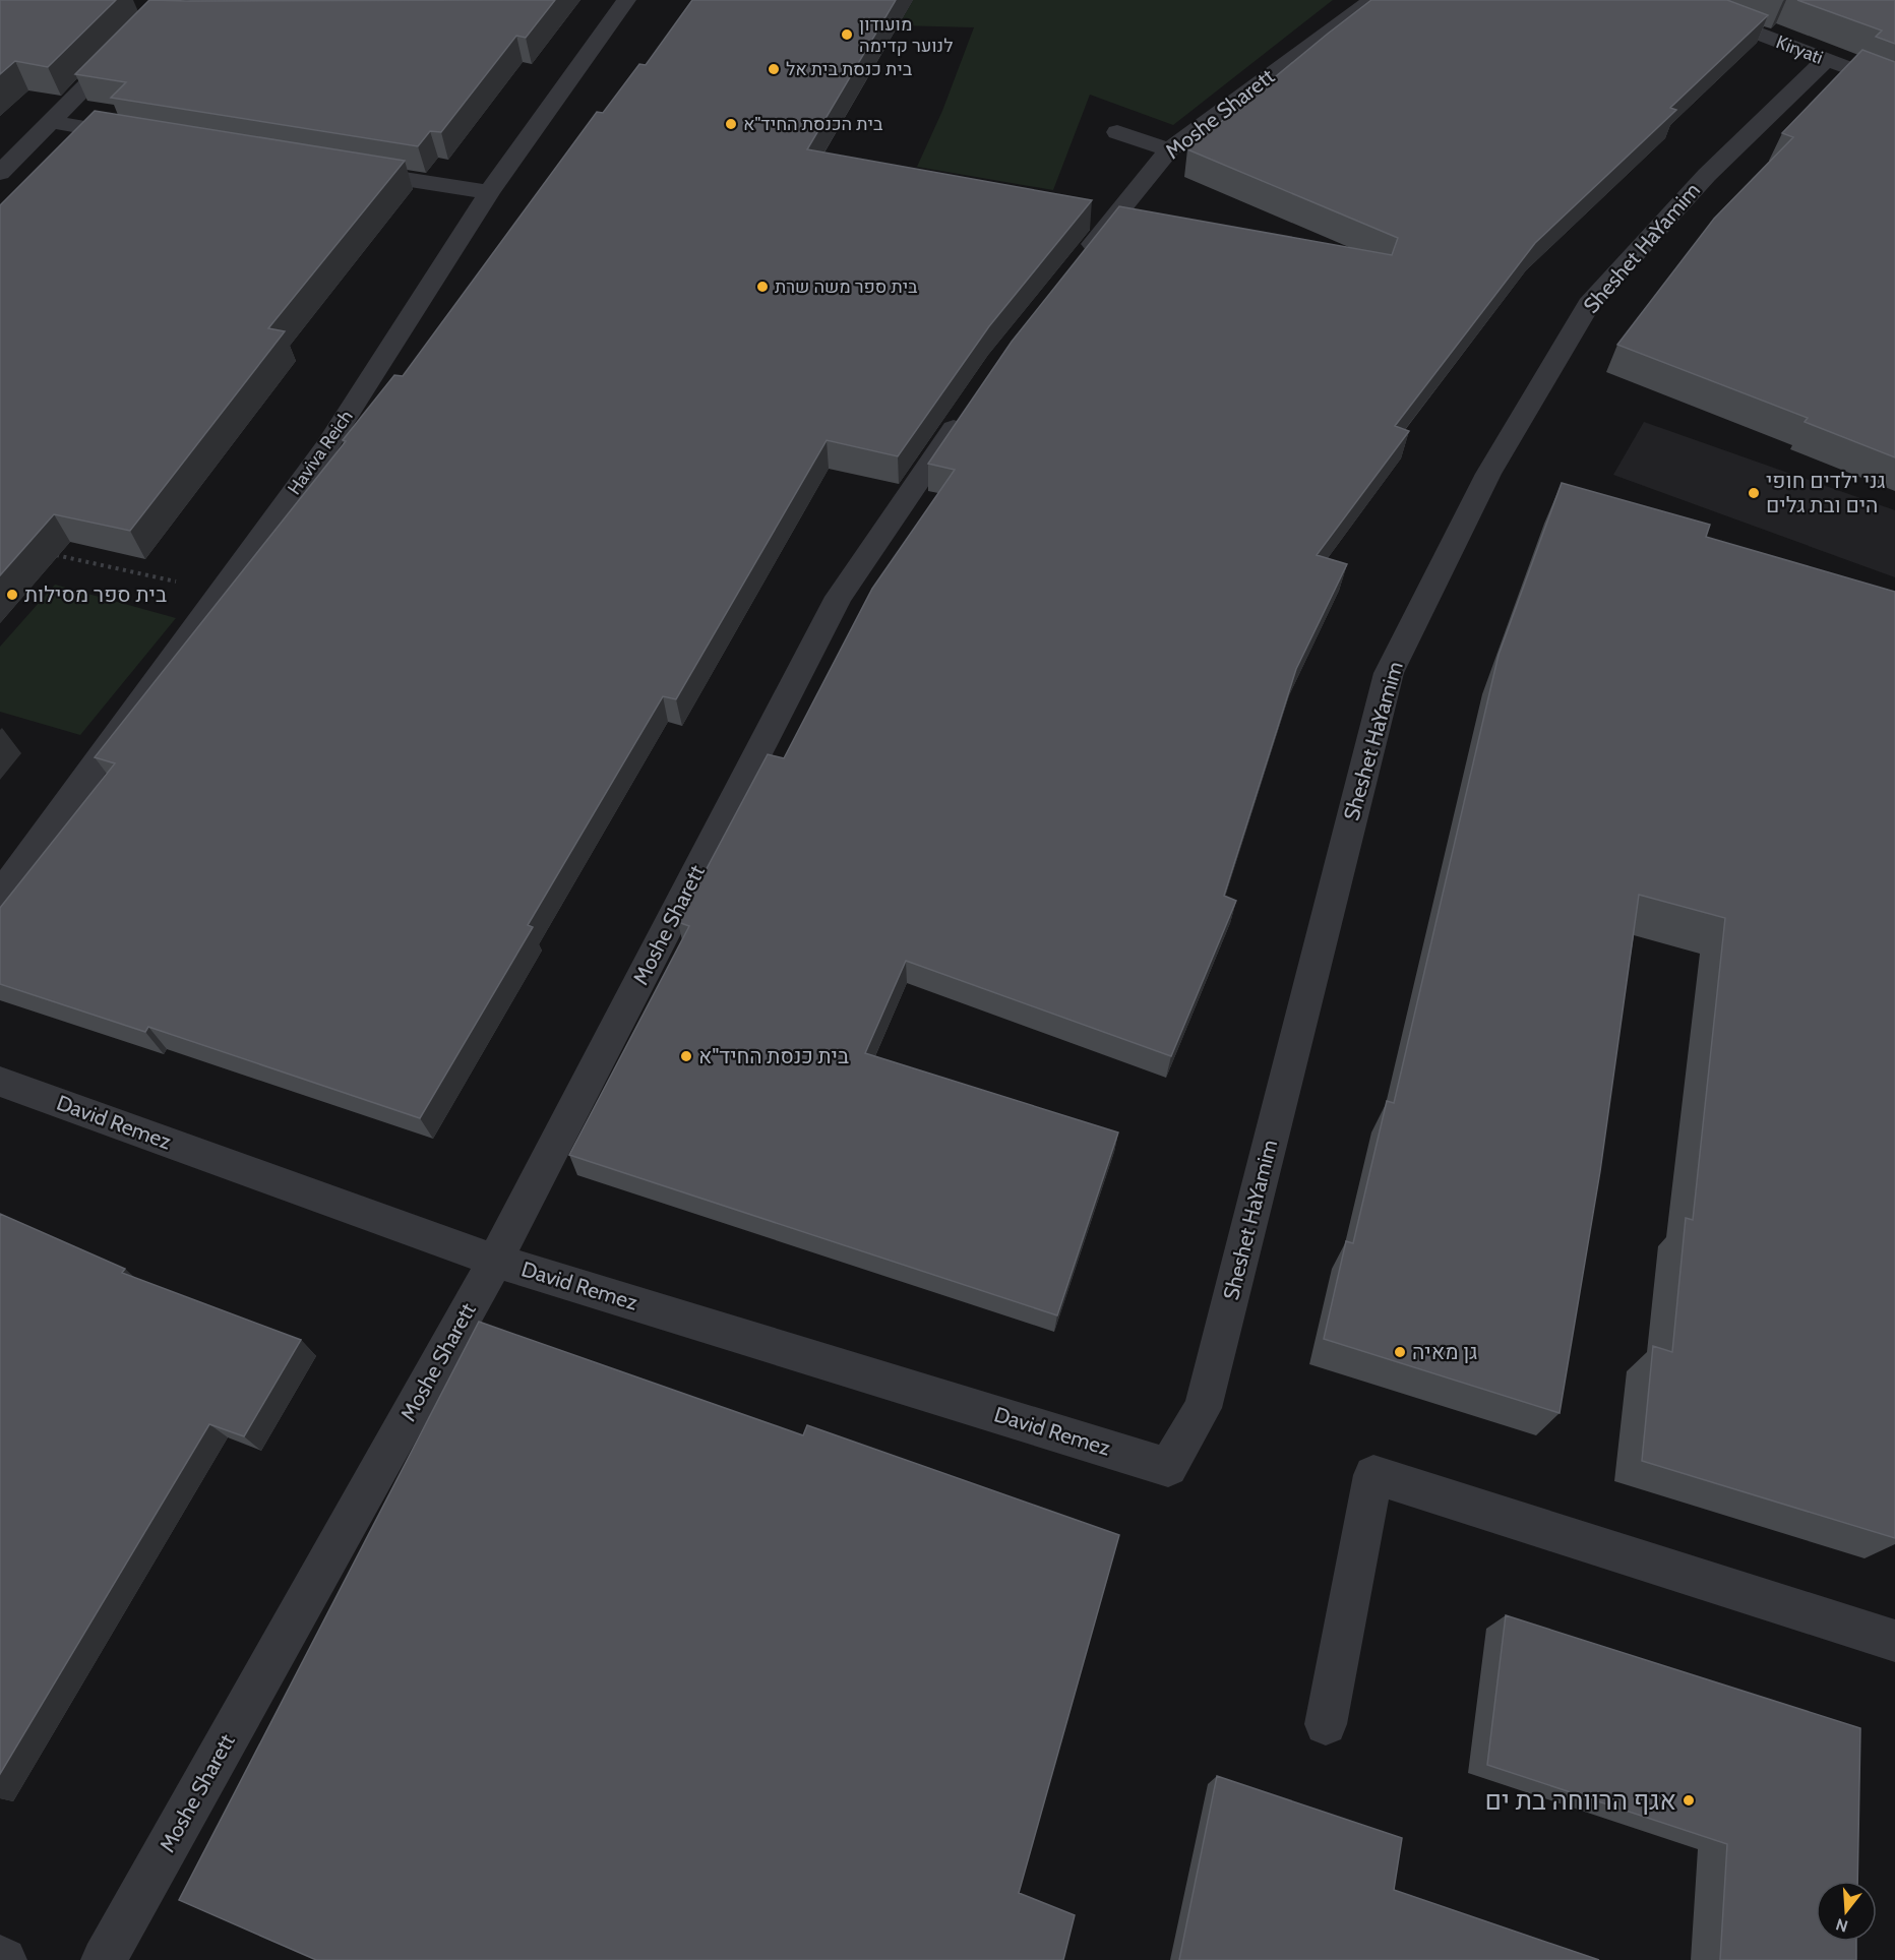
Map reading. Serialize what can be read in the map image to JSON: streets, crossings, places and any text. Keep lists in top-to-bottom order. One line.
{"streets":{"street":["Kiryati","Moshe Sharett","Sheshet HaYamim","Haviva Reich","David Remez"]},"crossings":[["Kiryati","Sheshet HaYamim"],["Moshe Sharett","David Remez"],["Sheshet HaYamim","David Remez"]],"places":["מועודון לנוער קדימה","בית כנסת בית אל","בית הכנסת החיד\"א","בית ספר משה שרת","גני ילדים חופי הים ובת גלים","בית ספר מסילות","בית כנסת החיד\"א","גן מאיה","אגף הרווחה בת ים"],"north":"bottom"}
